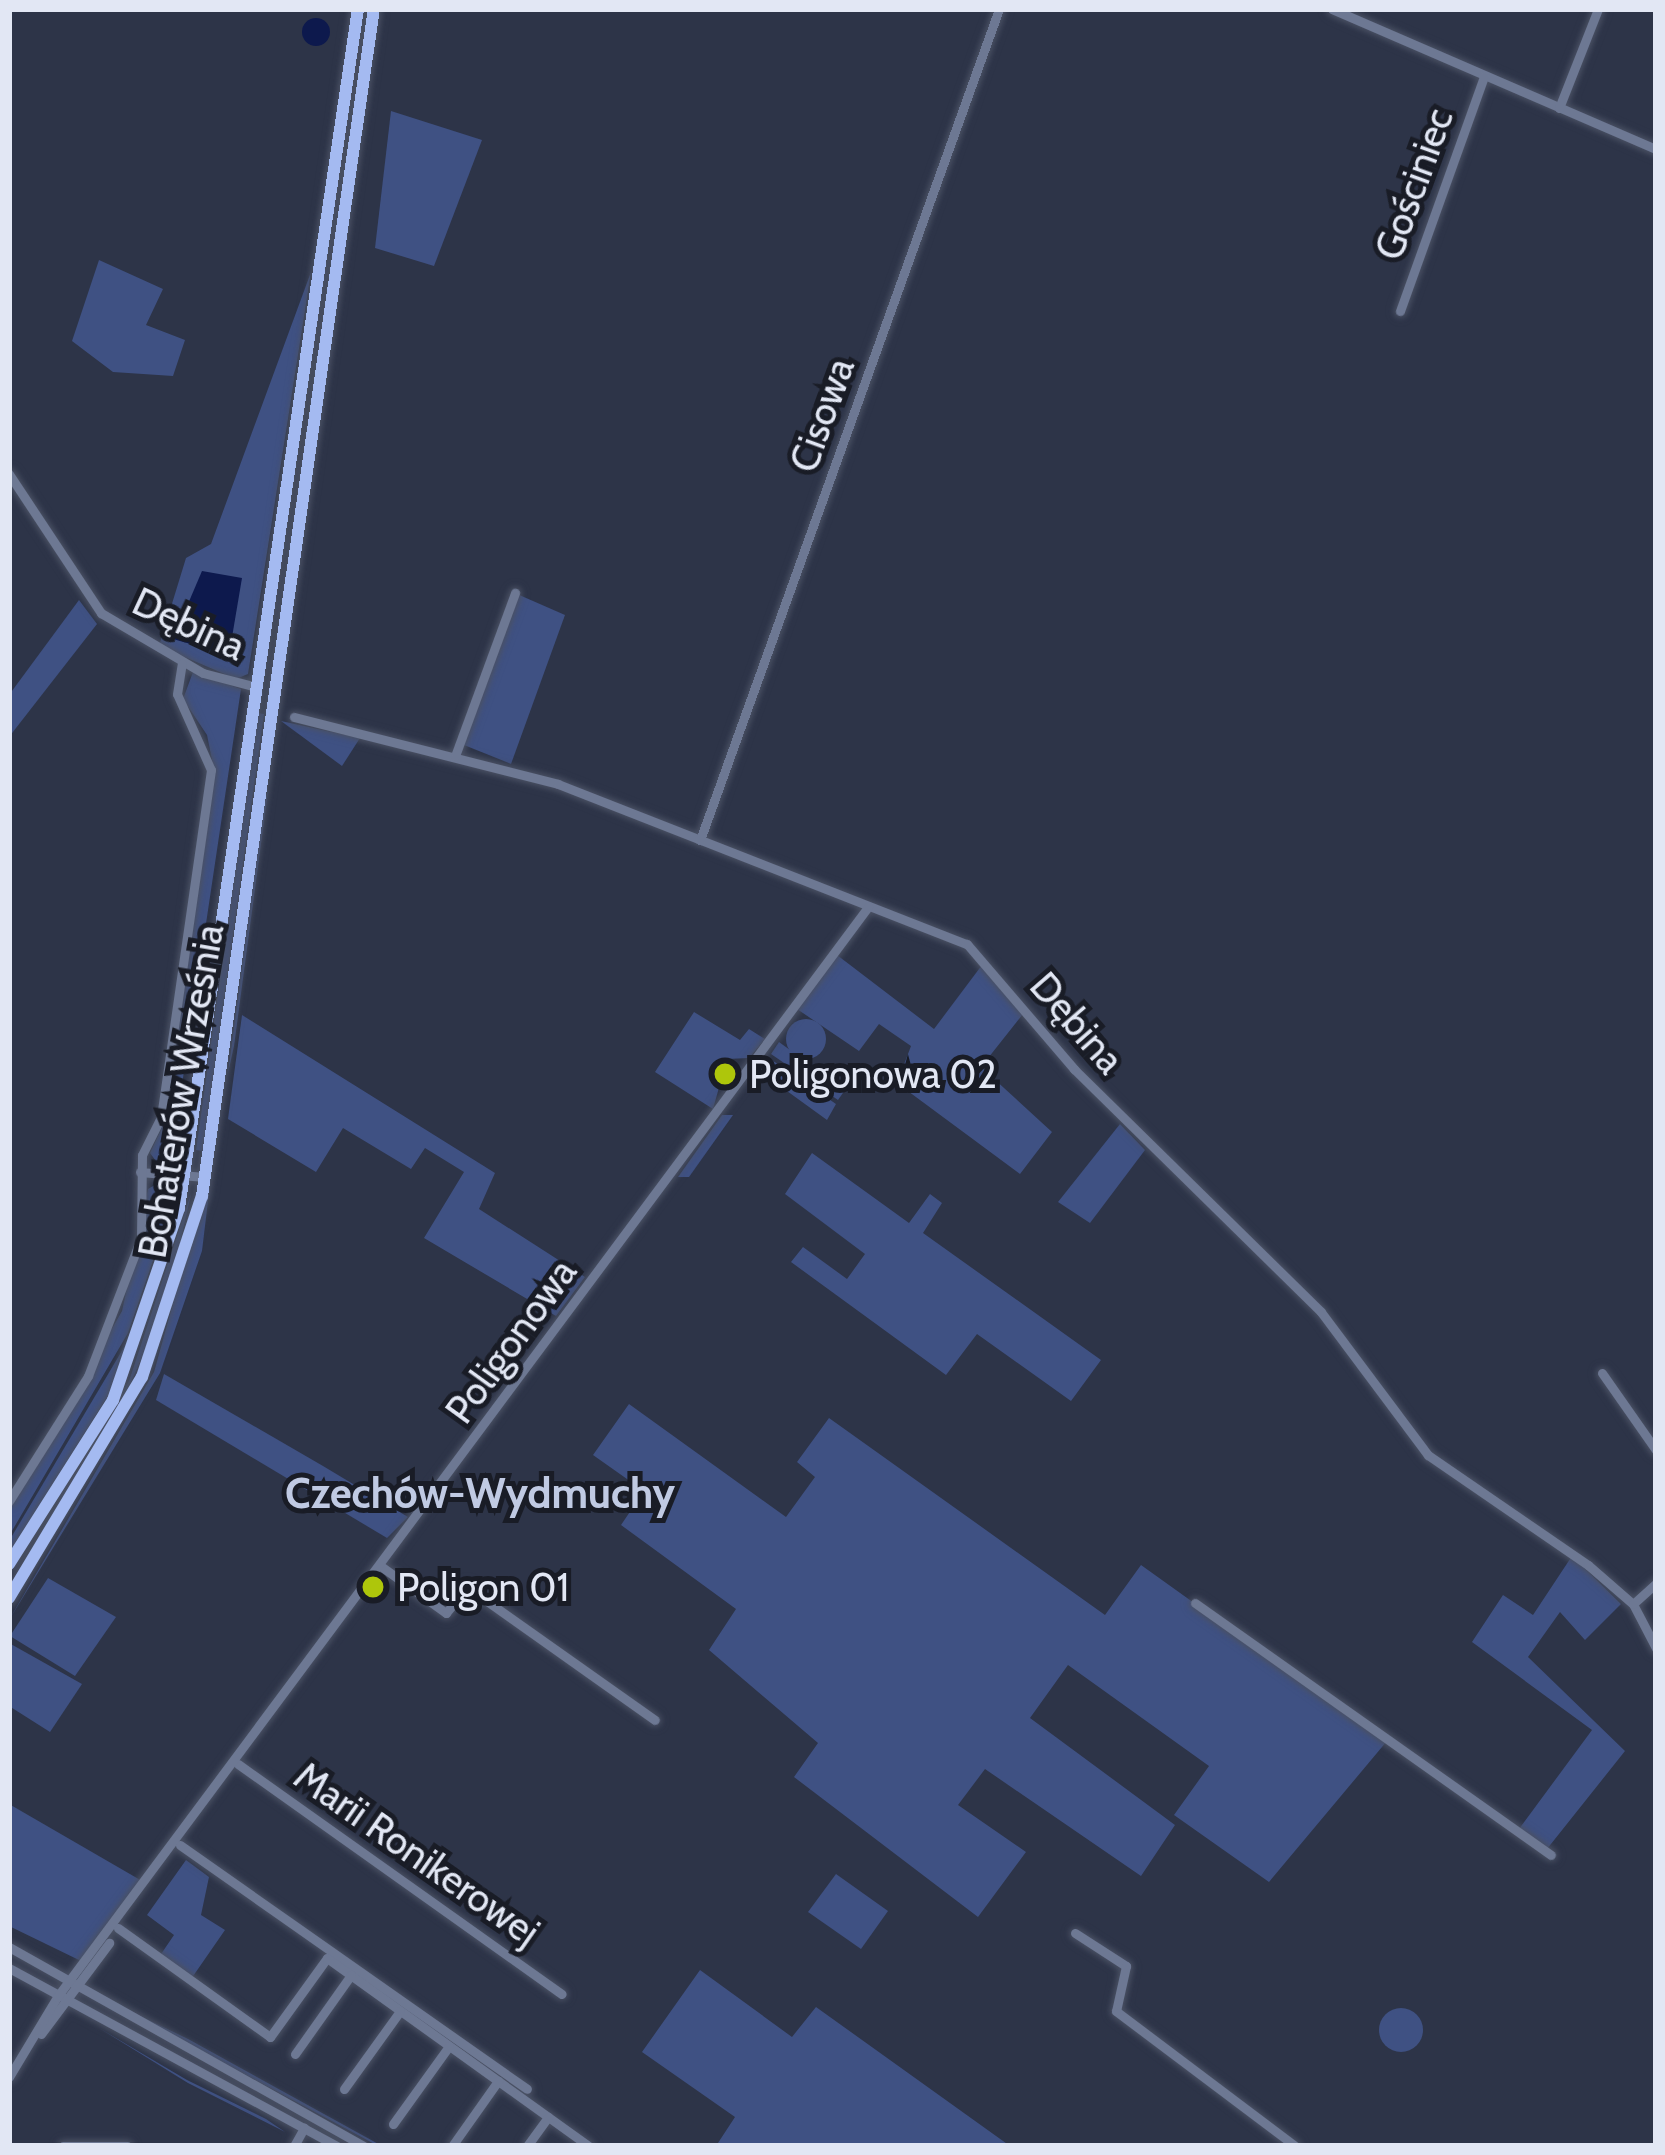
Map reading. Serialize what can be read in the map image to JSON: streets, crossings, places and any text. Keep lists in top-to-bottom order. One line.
{"streets":{"main road":["Bohaterów Września"],"street":["Gościniec","Cisowa","Dębina","Poligonowa","Marii Ronikerowej"]},"crossings":[["Cisowa","Dębina"],["Dębina","Bohaterów Września"],["Dębina","Poligonowa"],["Poligonowa","Marii Ronikerowej"]],"districts":["Czechów-Wydmuchy"],"places":["Poligonowa 02","Poligon 01"]}
